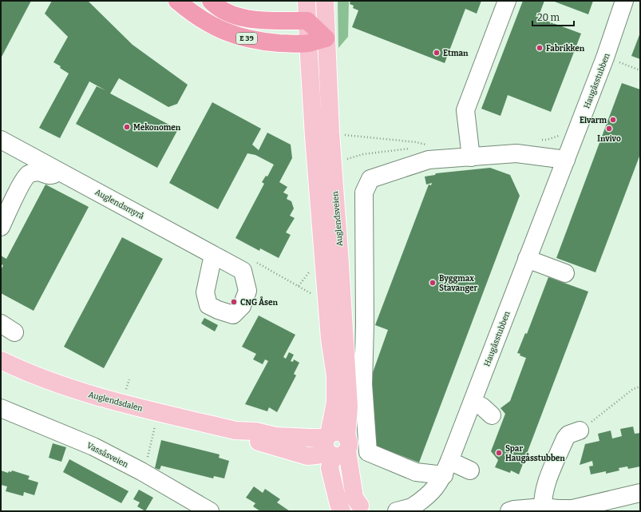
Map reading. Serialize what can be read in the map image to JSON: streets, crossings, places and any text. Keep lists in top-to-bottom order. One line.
{"streets":{"highway":["E 39"],"main road":["Auglendsveien","Auglendsdalen"],"street":["Haugåsstubben","Auglendsmyrå","Vassåsveien"]},"crossings":[["E 39","Auglendsveien"],["Auglendsveien","Auglendsdalen"]],"places":["Fabrikken","Etman","Elvarm","Mekonomen","Invivo","Byggmax Stavanger","CNG Åsen","Spar Haugåsstubben"],"scale_bar":"20 m"}
